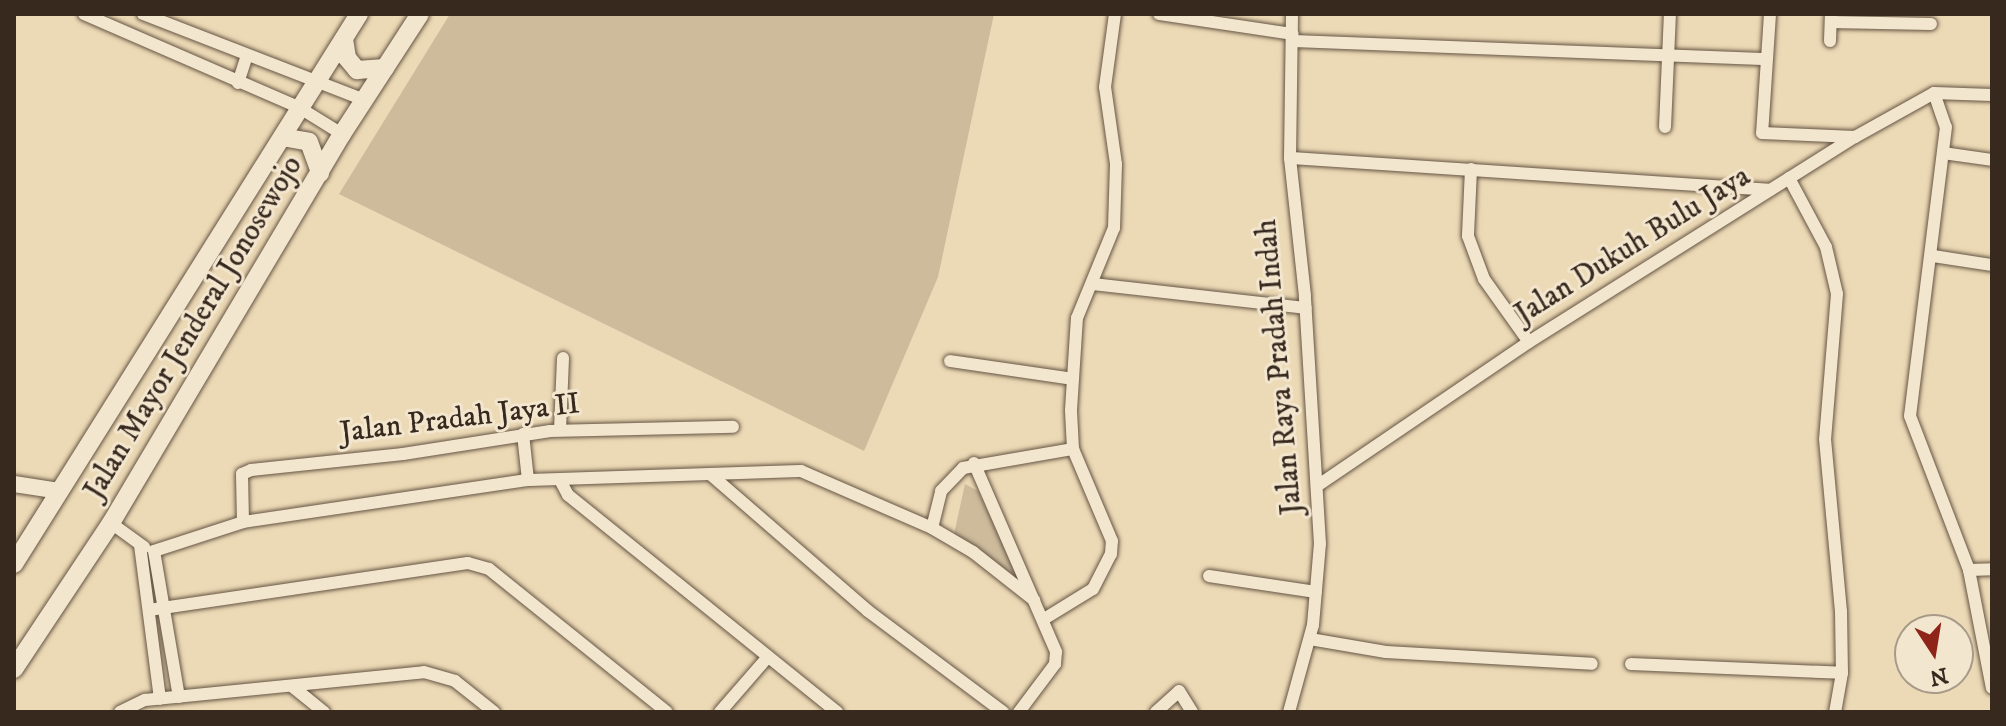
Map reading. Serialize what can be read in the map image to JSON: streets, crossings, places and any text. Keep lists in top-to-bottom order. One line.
{"streets":{"main road":["Jalan Mayor Jenderal Jonosewojo"],"street":["Jalan Dukuh Bulu Jaya","Jalan Raya Pradah Indah","Jalan Pradah Jaya II"]},"crossings":[["Jalan Dukuh Bulu Jaya","Jalan Raya Pradah Indah"]],"north":"bottom"}
